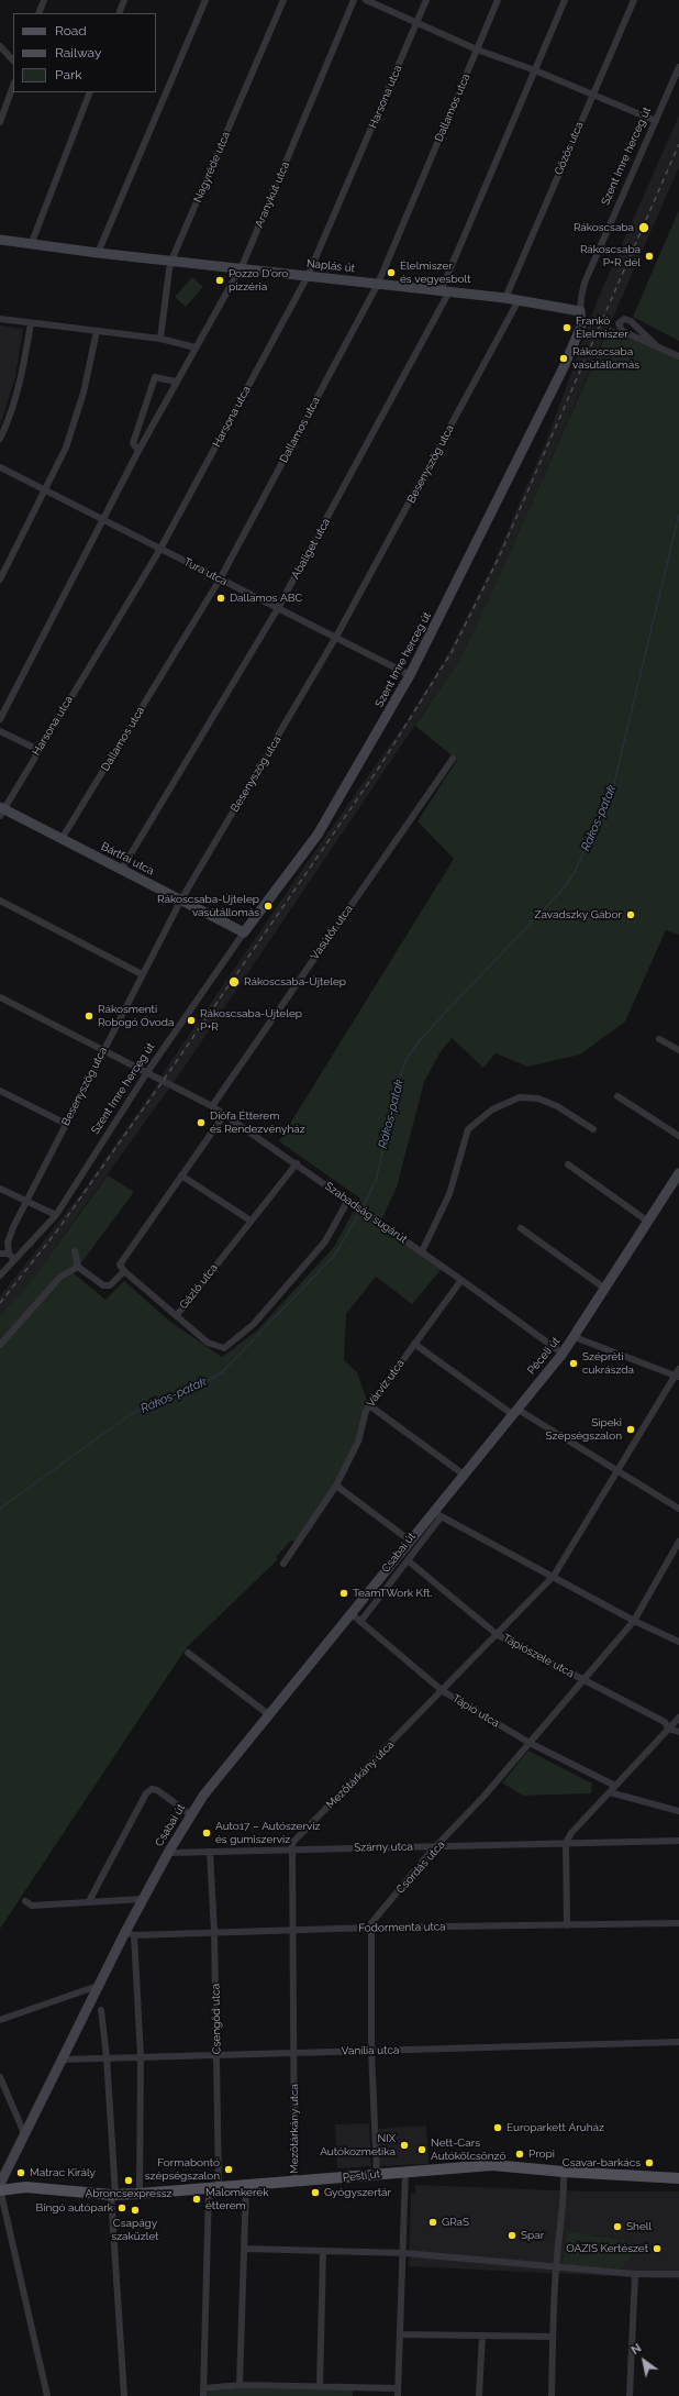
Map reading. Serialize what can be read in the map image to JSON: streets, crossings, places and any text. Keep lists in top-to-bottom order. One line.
{"streets":{"main road":["Pesti út"],"street":["Harsona utca","Dallamos utca","Gőzös utca","Szent Imre herceg út","Nagyréde utca","Aranykút utca","Naplás út","Besenyszög utca","Abaliget utca","Tura utca","Bártfai utca","Vasútőr utca","Szabadság sugárút","Gázló utca","Péceli út","Várvíz utca","Csabai út","Tápiószele utca","Tápió utca","Mezőtárkány utca","Szárny utca","Csordás utca","Fodormenta utca","Csengőd utca","Vanília utca"]},"crossings":[["Harsona utca","Naplás út"],["Harsona utca","Tura utca"],["Harsona utca","Bártfai utca"],["Dallamos utca","Naplás út"],["Dallamos utca","Tura utca"],["Dallamos utca","Bártfai utca"],["Gőzös utca","Naplás út"],["Szent Imre herceg út","Naplás út"],["Szent Imre herceg út","Tura utca"],["Szent Imre herceg út","Bártfai utca"],["Szent Imre herceg út","Szabadság sugárút"],["Nagyréde utca","Naplás út"],["Aranykút utca","Naplás út"],["Aranykút utca","Tura utca"],["Naplás út","Besenyszög utca"],["Naplás út","Abaliget utca"],["Besenyszög utca","Tura utca"],["Besenyszög utca","Bártfai utca"],["Besenyszög utca","Szabadság sugárút"],["Abaliget utca","Tura utca"],["Abaliget utca","Bártfai utca"],["Vasútőr utca","Szabadság sugárút"],["Szabadság sugárút","Gázló utca"],["Szabadság sugárút","Péceli út"],["Szabadság sugárút","Várvíz utca"],["Péceli út","Csabai út"],["Csabai út","Tápiószele utca"],["Csabai út","Tápió utca"],["Csabai út","Szárny utca"],["Csabai út","Fodormenta utca"],["Csabai út","Vanília utca"],["Csabai út","Pesti út"],["Tápiószele utca","Mezőtárkány utca"],["Tápiószele utca","Csordás utca"],["Tápió utca","Mezőtárkány utca"],["Tápió utca","Csordás utca"],["Mezőtárkány utca","Szárny utca"],["Mezőtárkány utca","Fodormenta utca"],["Mezőtárkány utca","Vanília utca"],["Mezőtárkány utca","Pesti út"],["Szárny utca","Csordás utca"],["Szárny utca","Csengőd utca"],["Csordás utca","Fodormenta utca"],["Fodormenta utca","Csengőd utca"],["Csengőd utca","Vanília utca"],["Csengőd utca","Pesti út"]],"water":["Rákos-patak"],"places":["Rákoscsaba","Rákoscsaba P+R dél","Élelmiszer és vegyesbolt","Pozzo D'oro pizzéria","Frankó Élelmiszer","Rákoscsaba vasútállomás","Dallamos ABC","Rákoscsaba-Újtelep vasútállomás","Zavadszky Gábor","Rákoscsaba-Újtelep","Rákosmenti Robogó Óvoda","Rákoscsaba-Újtelep P+R","Diófa Étterem és Rendezvényház","Szépréti cukrászda","Sipeki Szépségszalon","TeamTWork Kft.","Auto17 – Autószerviz és gumiszerviz","Europarkett Áruház","NIX Autókozmetika","Nett-Cars Autókölcsönző","Propi","Csavar-barkács","Formabontó szépségszalon","Matrac Király","Abroncsexpressz","Gyógyszertár","Malomkerék étterem","Bingó autópark","Csapágy szaküzlet","GRaS","Shell","Spar","OÁZIS Kertészet"],"legend":["Road","Railway","Park"],"north":"top left"}
